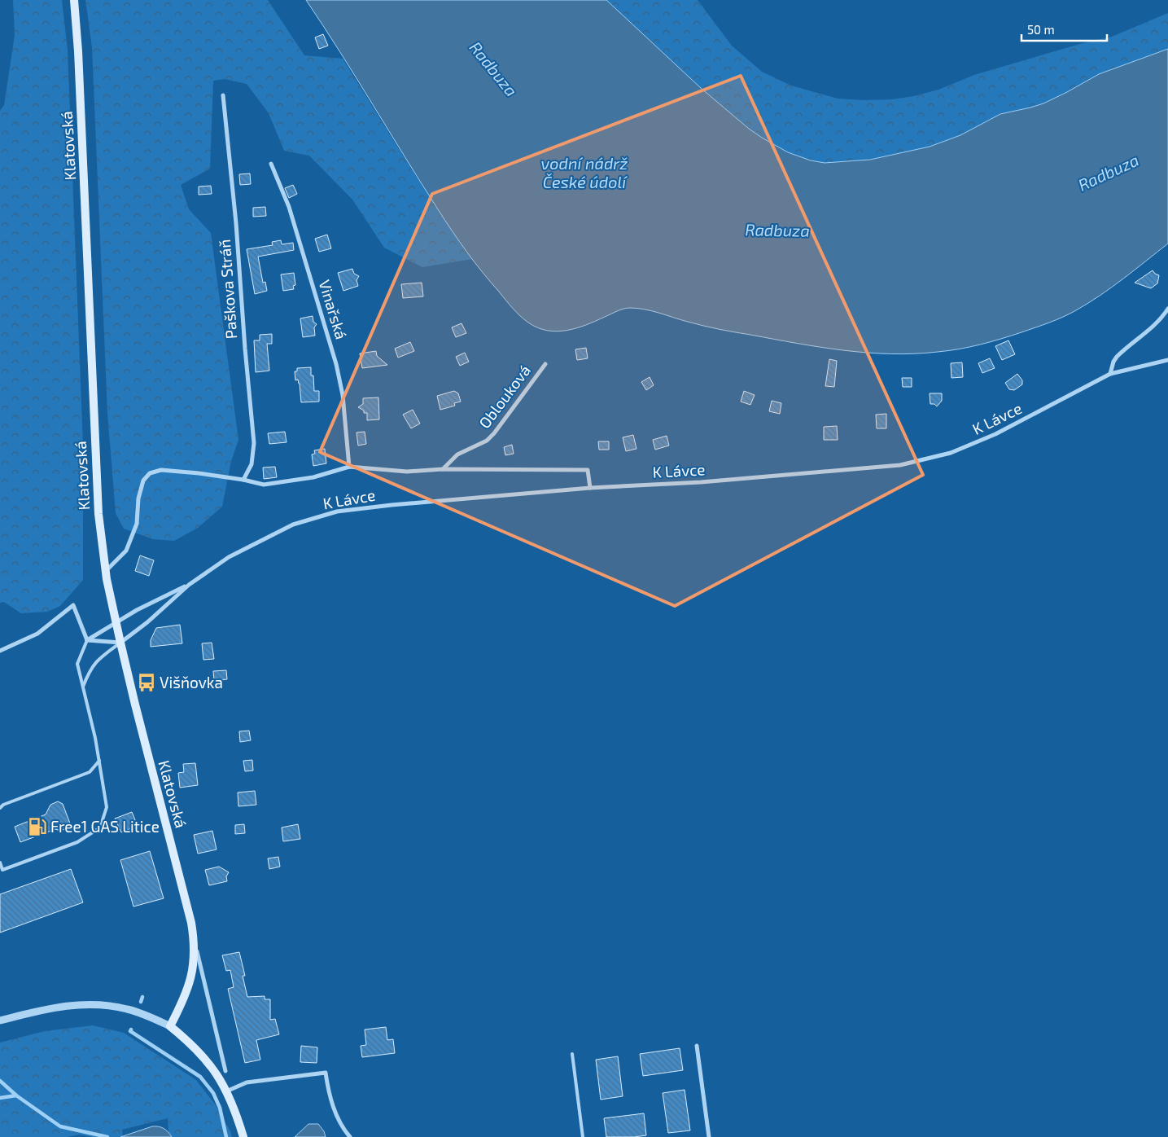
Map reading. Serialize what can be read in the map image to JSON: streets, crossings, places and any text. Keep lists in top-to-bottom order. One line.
{"streets":{"main road":["Klatovská"],"street":["Paškova Stráň","Vinařská","Oblouková","K Lávce"]},"crossings":[["Klatovská","K Lávce"]],"water":["Radbuza","vodní nádrž České údolí"],"places":{"bus stop":["Višňovka"],"fuel station":["Free1 GAS Litice"]},"scale_bar":"50 m"}
